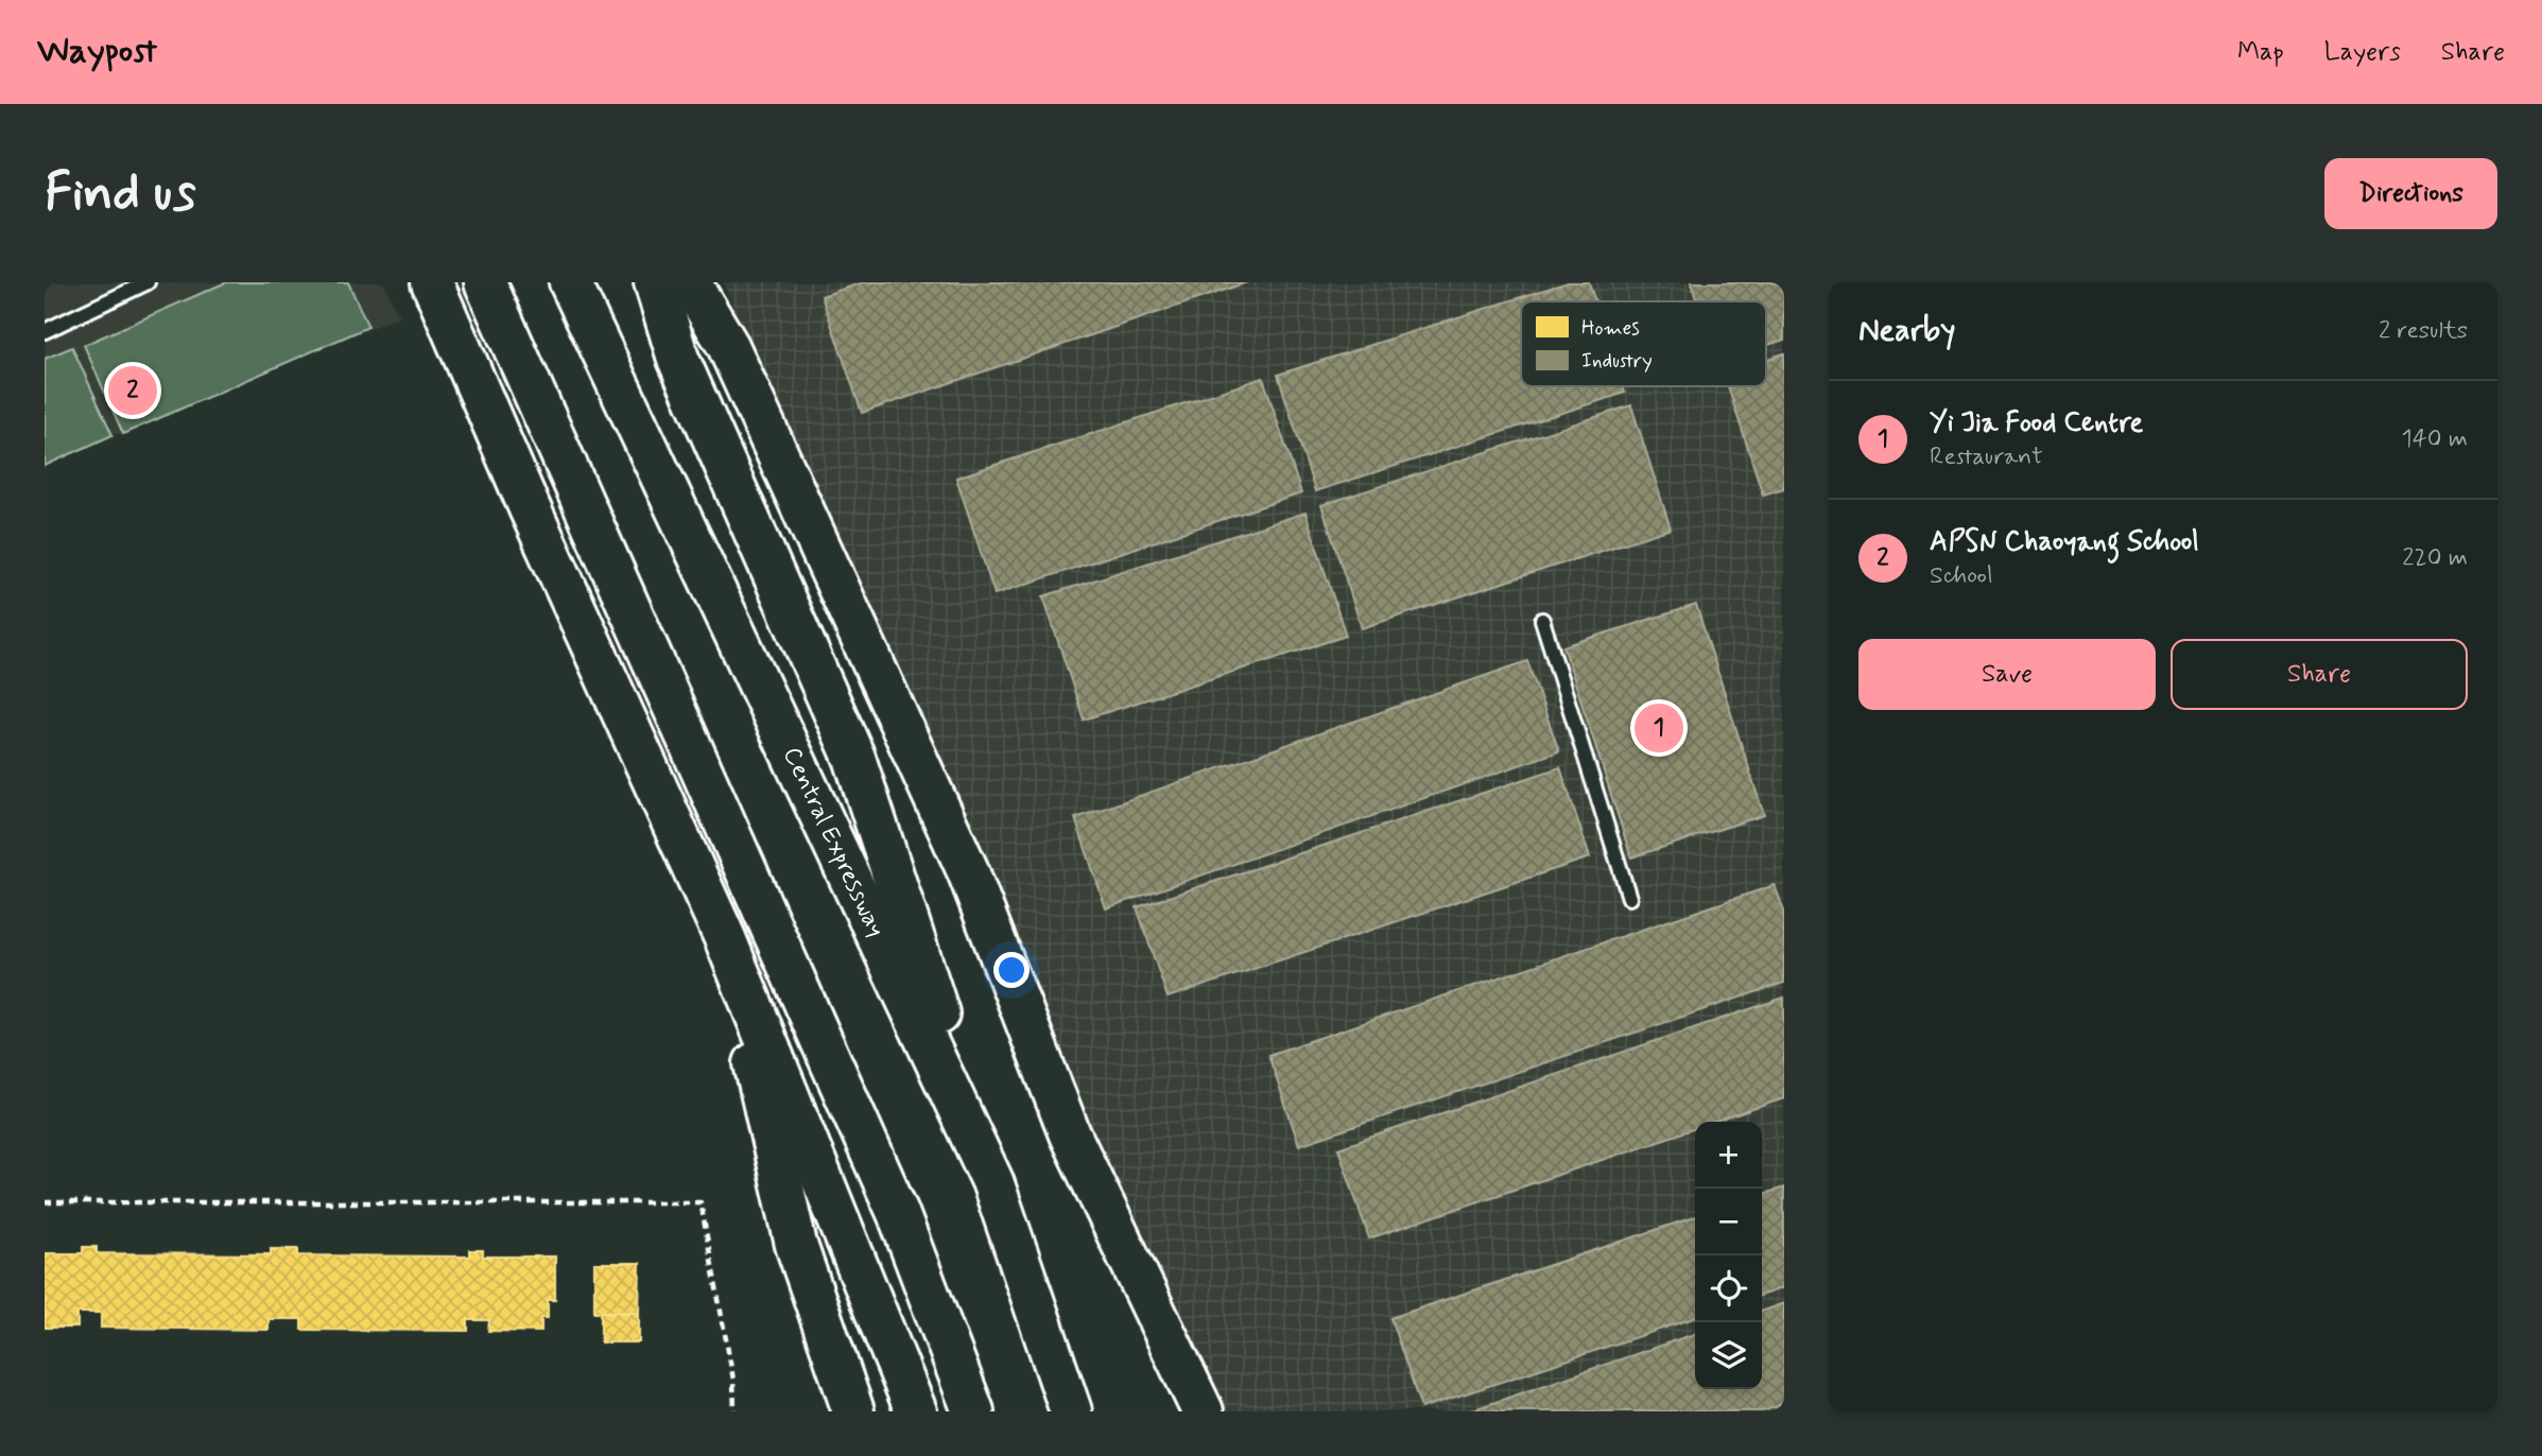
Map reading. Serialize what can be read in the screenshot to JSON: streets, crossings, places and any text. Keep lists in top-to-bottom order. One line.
{"streets":{"highway":["Central Expressway"]},"legend":["Homes","Industry"],"page":{"header":"Waypost","nav":["Map","Layers","Share"],"buttons":["Directions",["Save","Share"]],"title":"Find us","heading":["Nearby","2 results"],"pins":["2","1"],"list":[{"mark":"1","name":"Yi Jia Food Centre","note":"Restaurant","value":"140 m"},{"mark":"2","name":"APSN Chaoyang School","note":"School","value":"220 m"}],"map_buttons":["+","−"]}}
